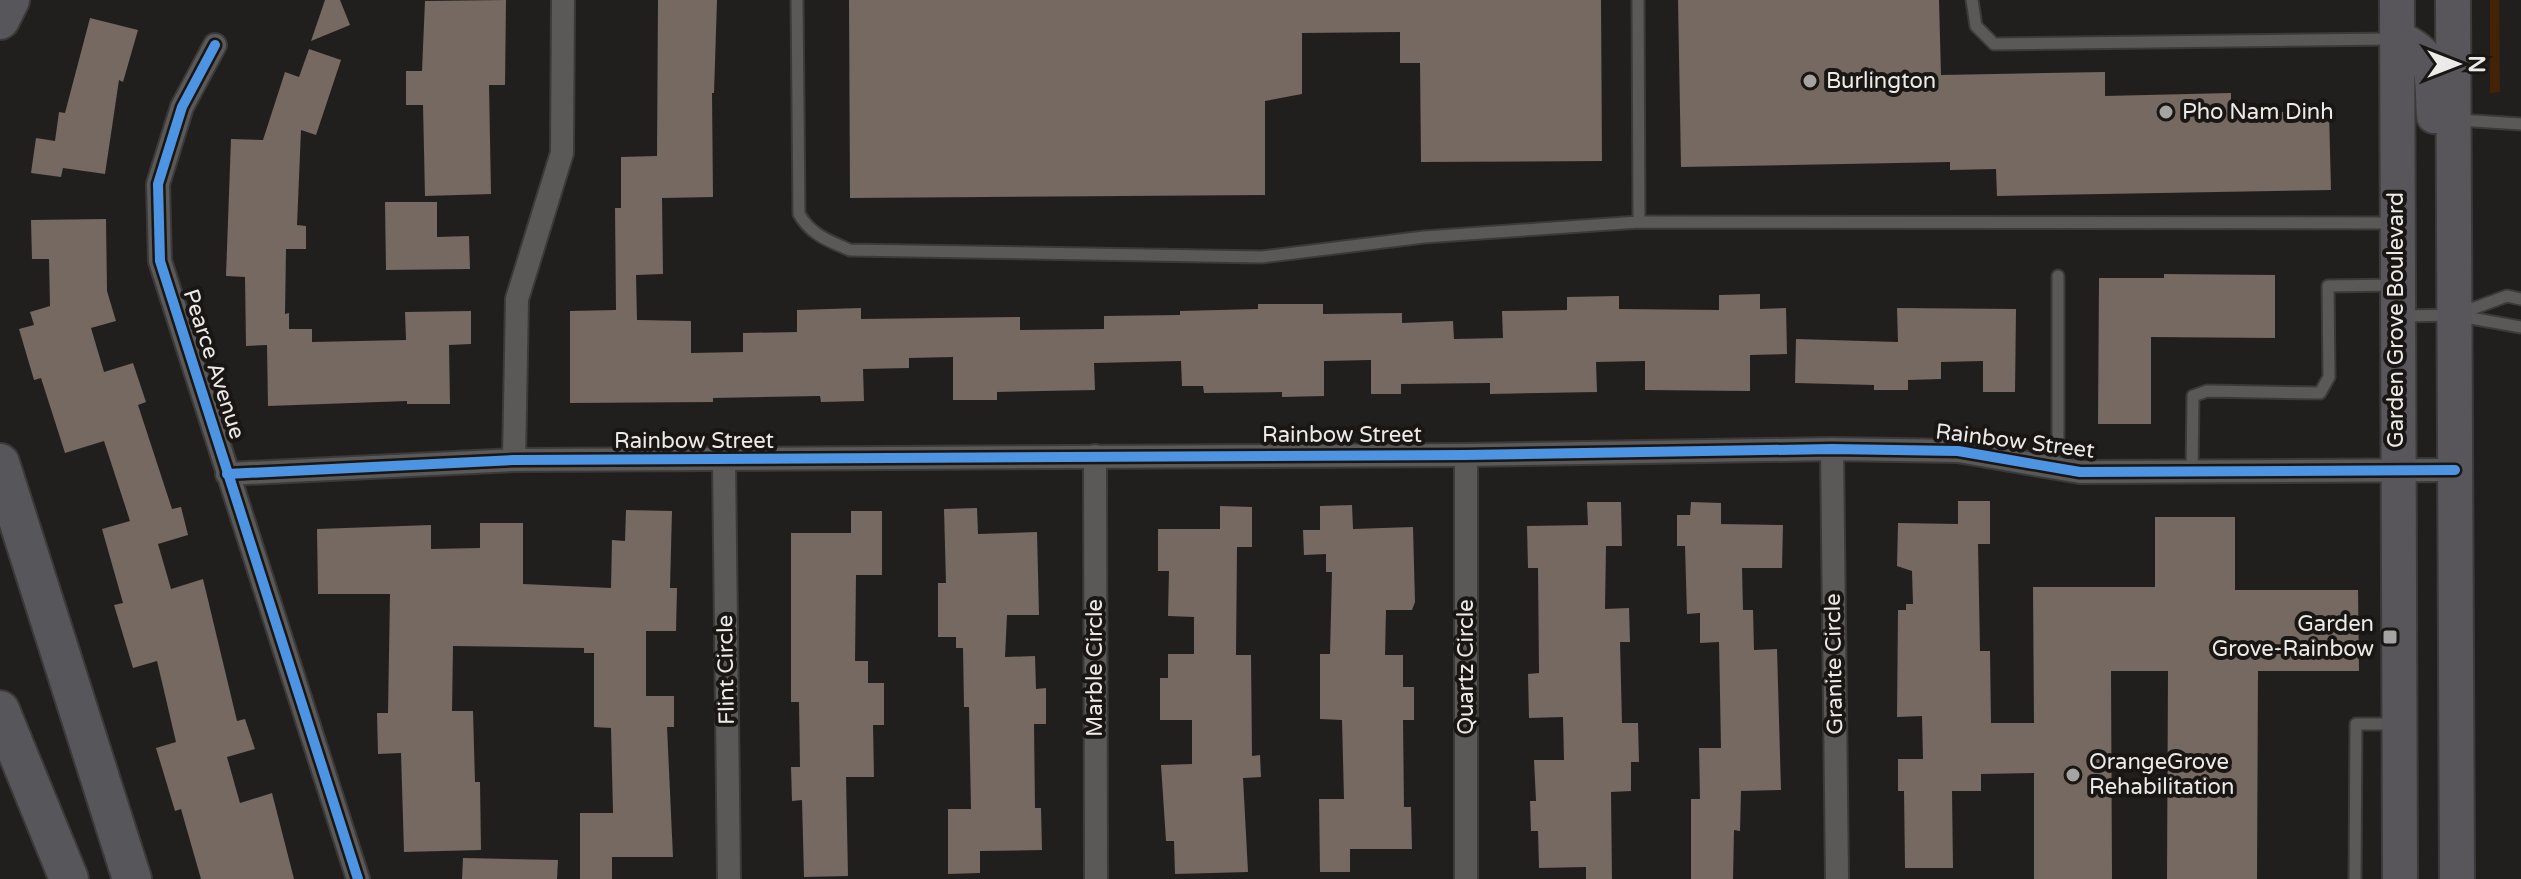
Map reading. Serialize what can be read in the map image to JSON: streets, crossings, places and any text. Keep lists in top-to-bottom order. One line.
{"streets":{"main road":["Garden Grove Boulevard"],"street":["Pearce Avenue","Rainbow Street","Granite Circle","Quartz Circle","Marble Circle","Flint Circle"]},"crossings":[["Garden Grove Boulevard","Rainbow Street"],["Pearce Avenue","Rainbow Street"],["Rainbow Street","Granite Circle"],["Rainbow Street","Quartz Circle"],["Rainbow Street","Marble Circle"],["Rainbow Street","Flint Circle"]],"places":{"other":["Burlington","Pho Nam Dinh","OrangeGrove Rehabilitation"],"transit":["Garden Grove-Rainbow"]},"north":"right"}
